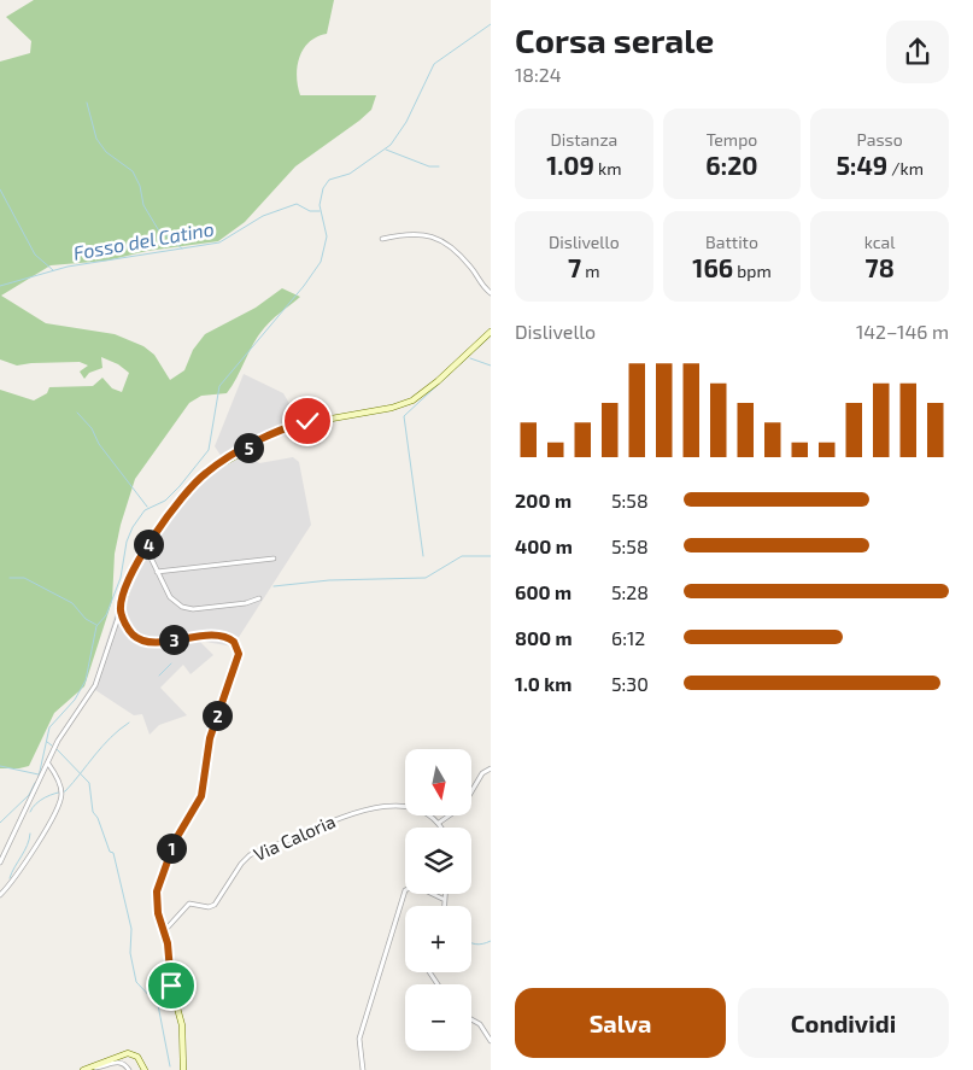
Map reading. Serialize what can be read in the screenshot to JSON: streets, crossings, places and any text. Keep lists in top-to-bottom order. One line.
{"streets":{"street":["Via Caloria"]},"water":["Fosso del Catino"],"north":"bottom","page":{"heading":["Corsa serale","18:24"],"stats":[["Distanza","1.09 km"],["Tempo","6:20"],["Passo","5:49 /km"],["Dislivello","7 m"],["Battito","166 bpm"],["kcal","78"]],"chart":["Dislivello","142–146 m"],"pins":["5","4","3","2","1"],"list":[{"name":"200 m","note":"5:58"},{"name":"400 m","note":"5:58"},{"name":"600 m","note":"5:28"},{"name":"800 m","note":"6:12"},{"name":"1.0 km","note":"5:30"}],"map_buttons":["+","−"],"buttons":["Salva","Condividi"]}}
